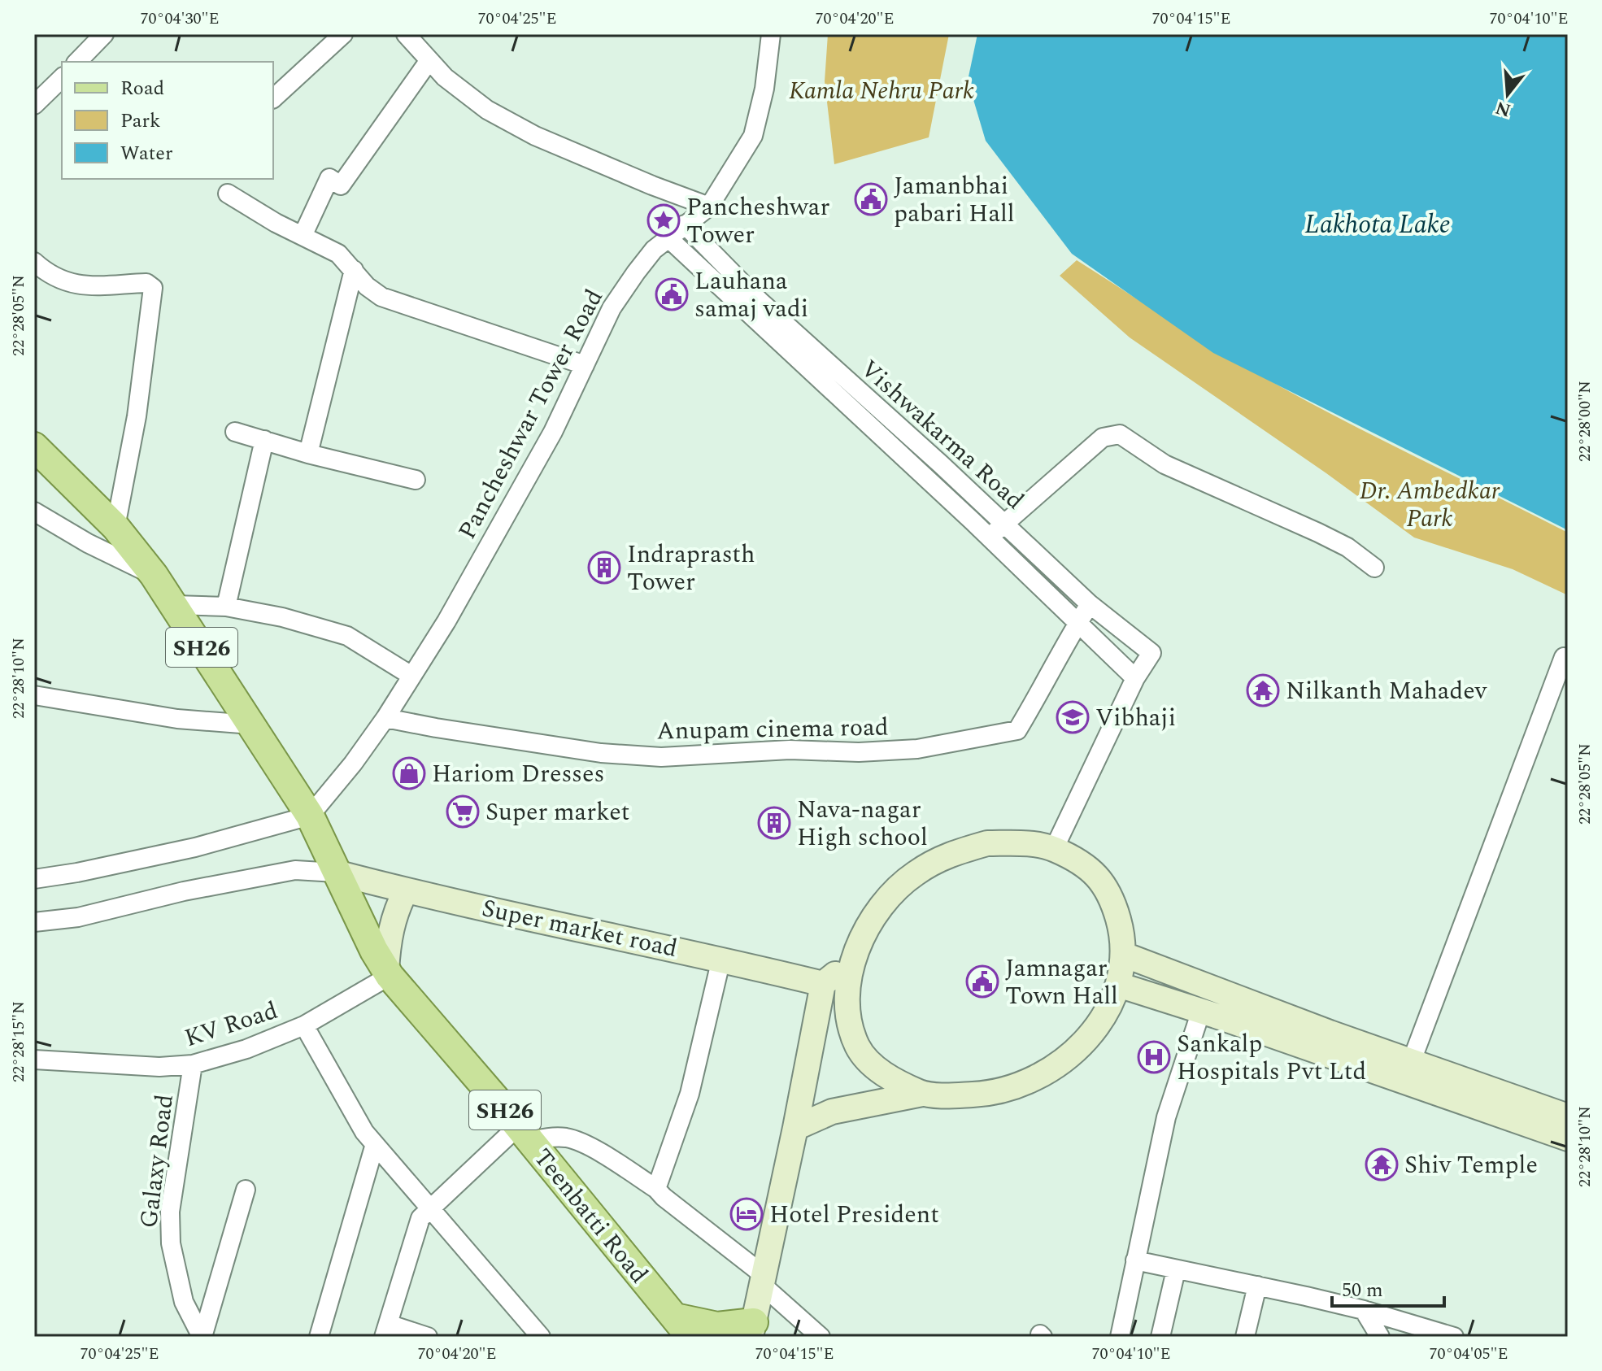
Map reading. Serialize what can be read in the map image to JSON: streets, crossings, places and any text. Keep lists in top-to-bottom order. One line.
{"streets":{"main road":["SH26","Super market road","Teenbatti Road"],"street":["Pancheshwar Tower Road","Vishwakarma Road","Anupam cinema road","KV Road","Galaxy Road"]},"crossings":[["Pancheshwar Tower Road","Vishwakarma Road"],["Pancheshwar Tower Road","SH26"],["Pancheshwar Tower Road","Anupam cinema road"],["Vishwakarma Road","Anupam cinema road"],["SH26","Super market road"],["SH26","Teenbatti Road"],["Super market road","Teenbatti Road"],["KV Road","Galaxy Road"],["KV Road","Teenbatti Road"]],"water":["Lakhota Lake"],"parks":["Kamla Nehru Park","Dr. Ambedkar Park"],"places":{"public building":["Jamanbhai pabari Hall","Lauhana samaj vadi","Jamnagar Town Hall"],"place":["Pancheshwar Tower"],"building":["Indraprasth Tower","Nava-nagar High school"],"temple":["Nilkanth Mahadev","Shiv Temple"],"school or university":["Vibhaji"],"shop":["Hariom Dresses"],"supermarket":["Super market"],"hospital":["Sankalp Hospitals Pvt Ltd"],"hotel":["Hotel President"]},"legend":["Road","Park","Water"],"scale_bar":"50 m","north":"bottom","coordinates":["70°04'30\"E","70°04'25\"E","70°04'20\"E","70°04'15\"E","70°04'10\"E","22°28'05\"N","22°28'00\"N","22°28'10\"N","22°28'15\"N","70°04'05\"E"]}
